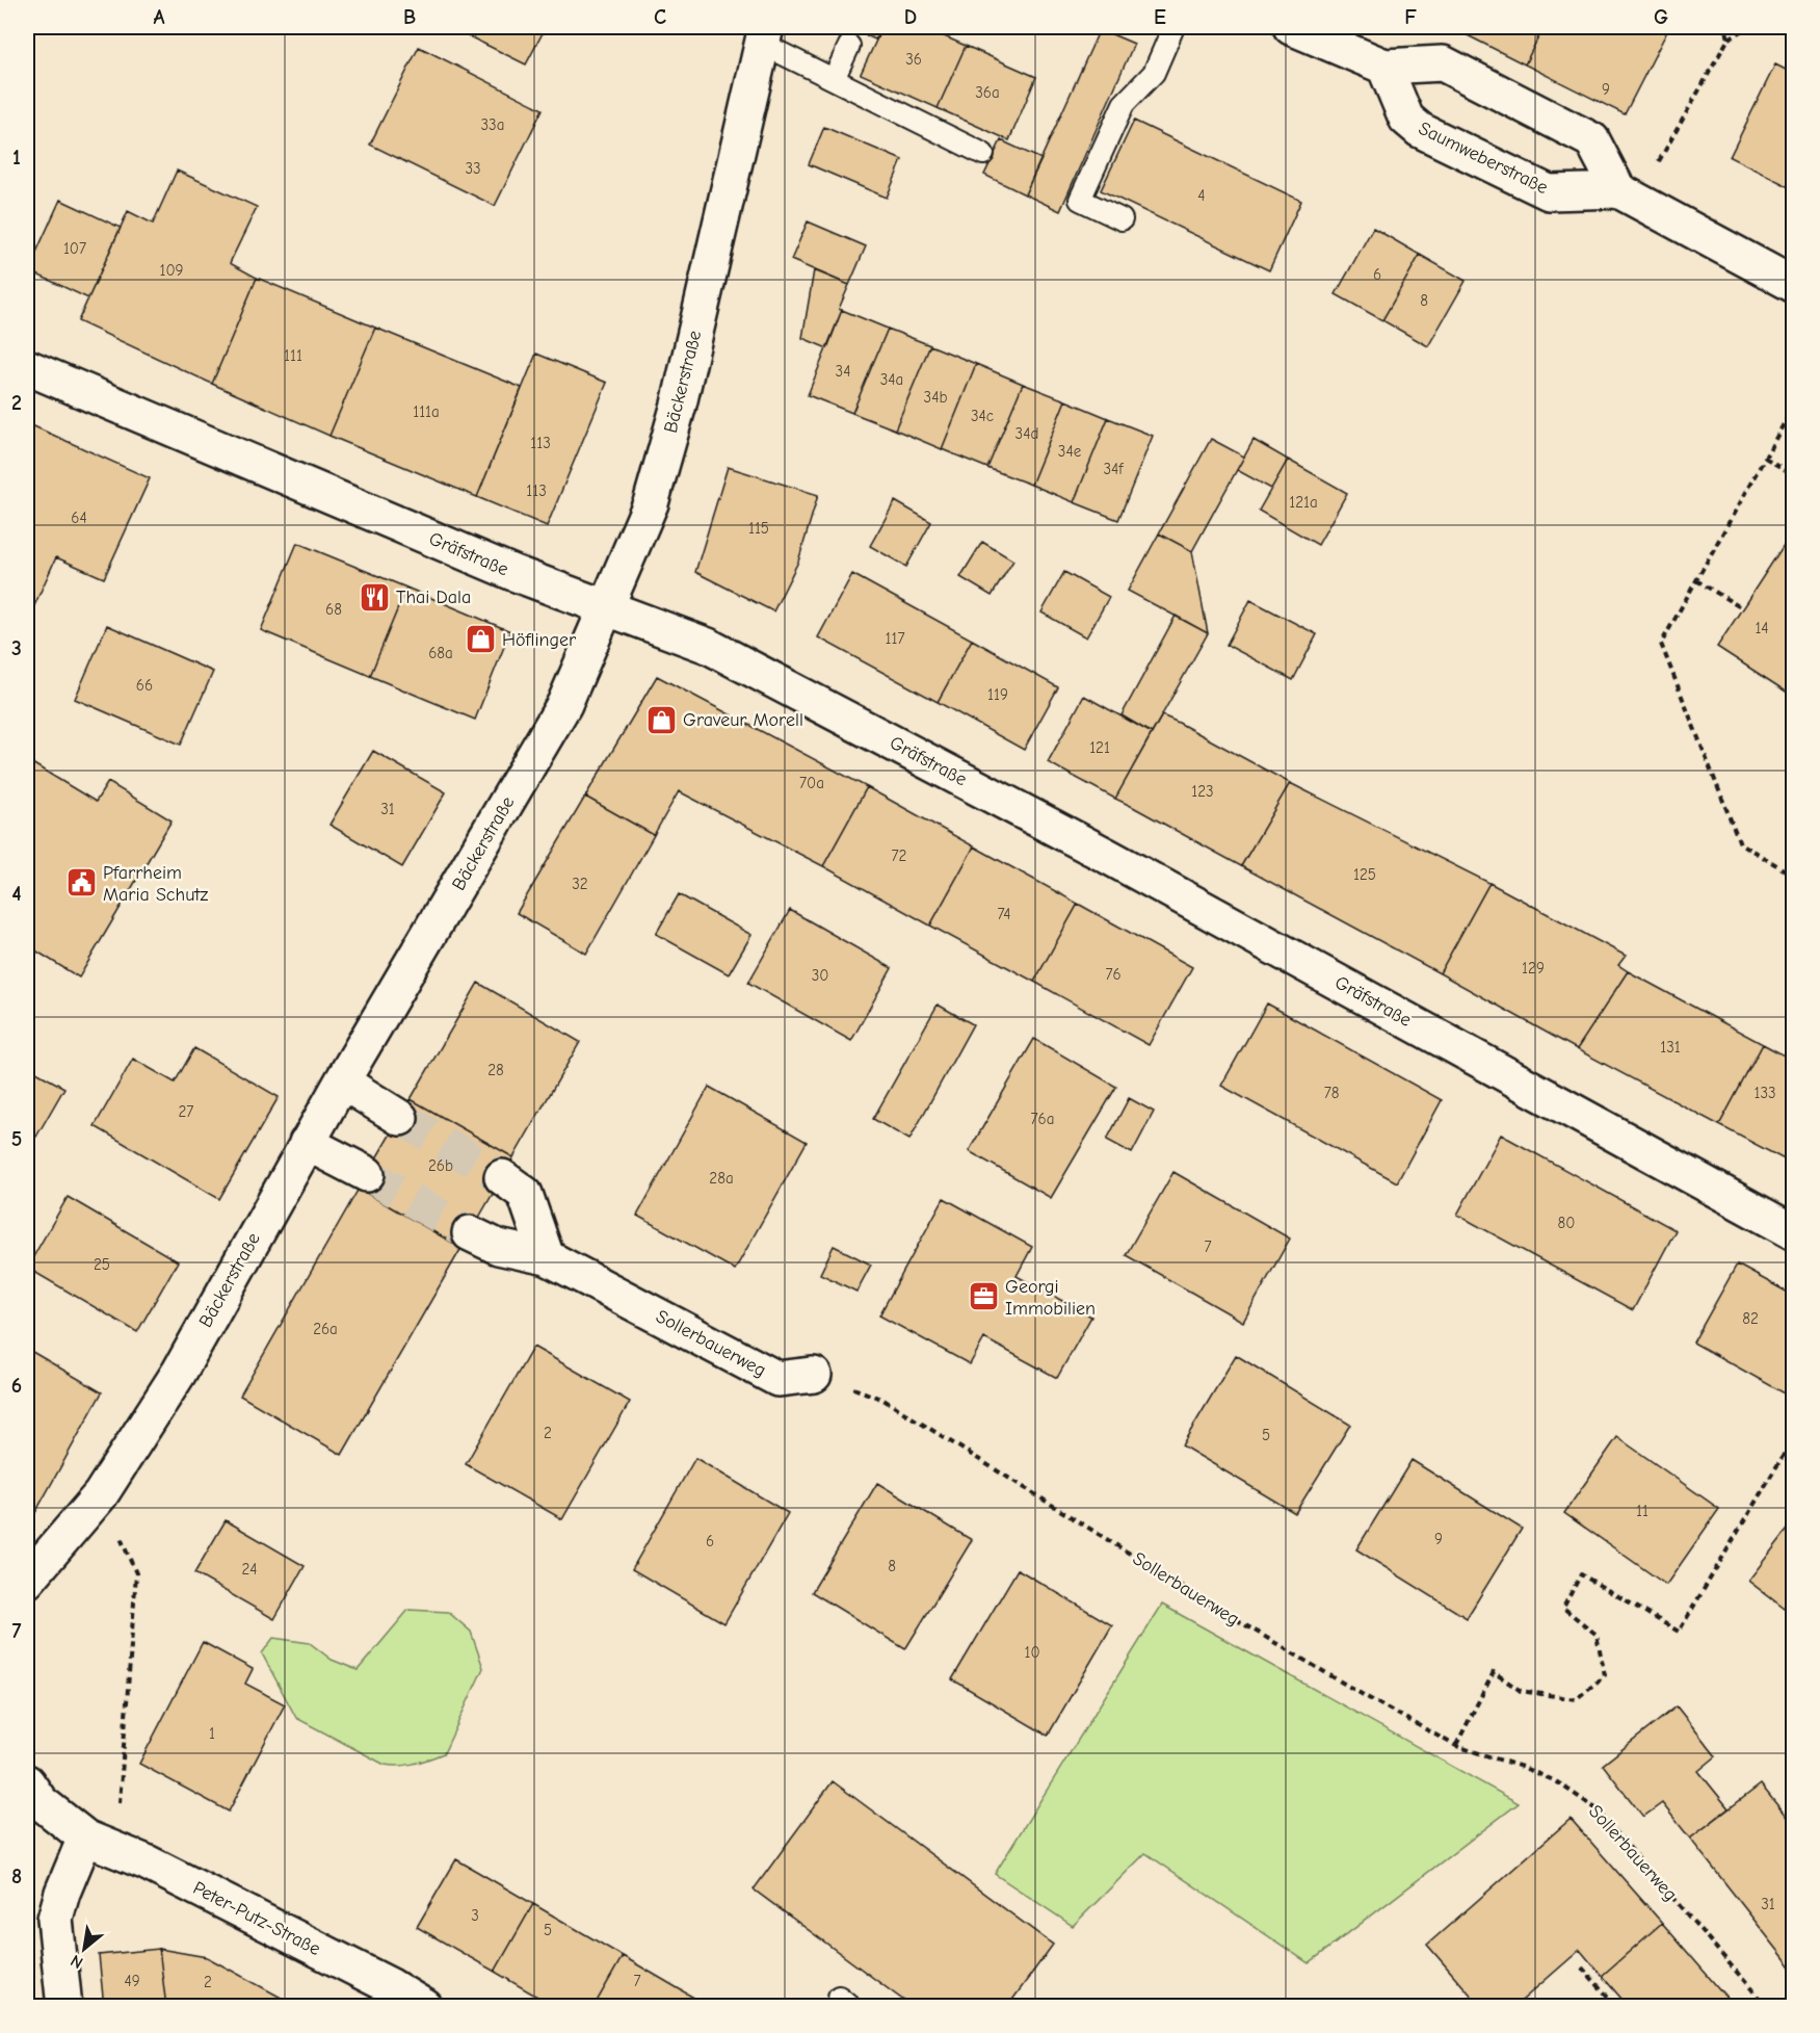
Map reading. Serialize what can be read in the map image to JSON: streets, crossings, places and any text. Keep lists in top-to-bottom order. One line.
{"streets":{"street":["Saumweberstraße","Bäckerstraße","Gräfstraße","Sollerbauerweg","Peter-Putz-Straße"]},"crossings":[["Bäckerstraße","Gräfstraße"]],"places":{"restaurant":["Thai Dala"],"shop":["Höflinger","Graveur Morell"],"public building":["Pfarrheim Maria Schutz"],"office":["Georgi Immobilien"]},"house_numbers":["36","9","36a","33a","33","4","107","109","6","8","111","34","34a","34b","111a","34c","34d","113","34e","34f","113","121a","64","115","68","14","117","68a","66","119","121","70a","123","31","72","125","32","74","129","76","30","131","28","78","133","27","76a","26b","28a","80","7","25","82","26a","2","5","11","9","6","8","24","10","1","31","3","5","49","7","2"],"north":"bottom left","grid":{"columns":["A","B","C","D","E","F","G"],"rows":["1","2","3","4","5","6","7","8"]}}
